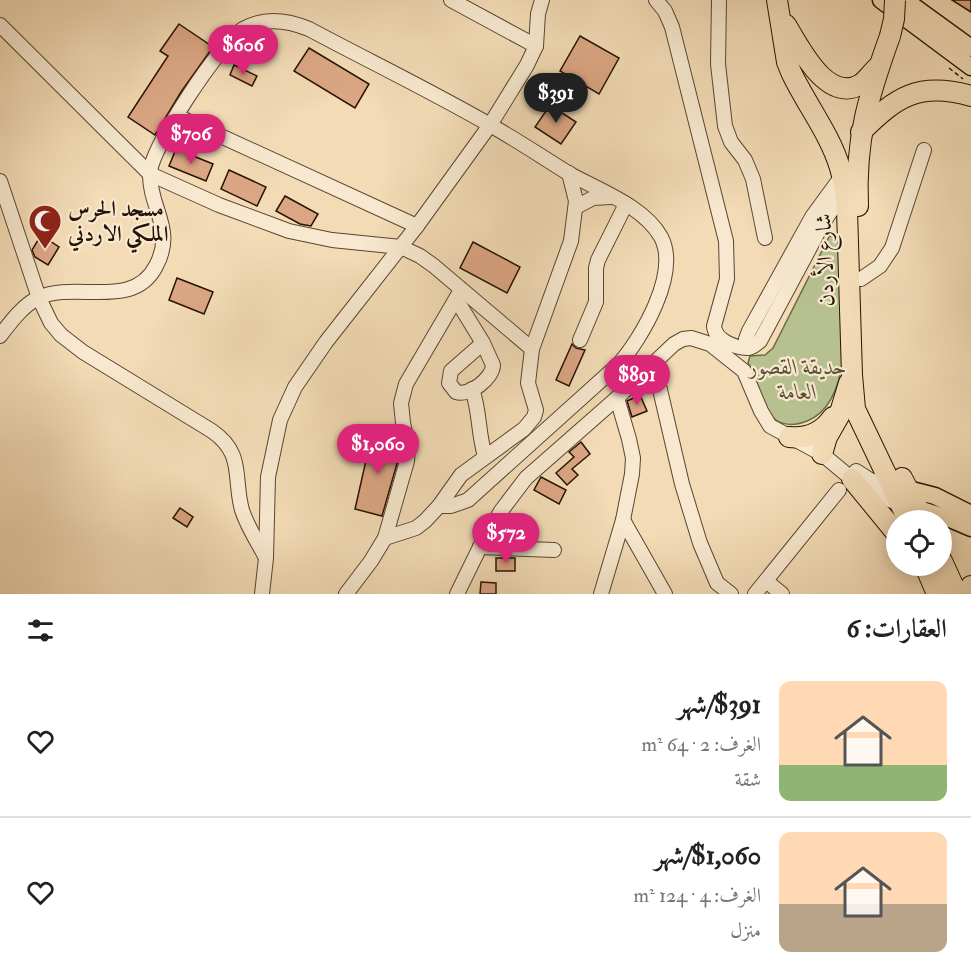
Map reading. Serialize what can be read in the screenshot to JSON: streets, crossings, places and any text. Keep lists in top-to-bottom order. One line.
{"streets":{"highway":["شارع الأردن"]},"parks":["حديقة القصور العامة"],"places":{"mosque":["مسجد الحرس الملكي الاردني"]},"page":{"price":["$606","$391","$706","$891","$1,060","$572"],"heading":"العقارات: 6","list":[{"name":"$391/شهر","note":"الغرف: 2 · 64 m² · شقة"},{"name":"$1,060/شهر","note":"الغرف: 4 · 124 m² · منزل"}]}}
